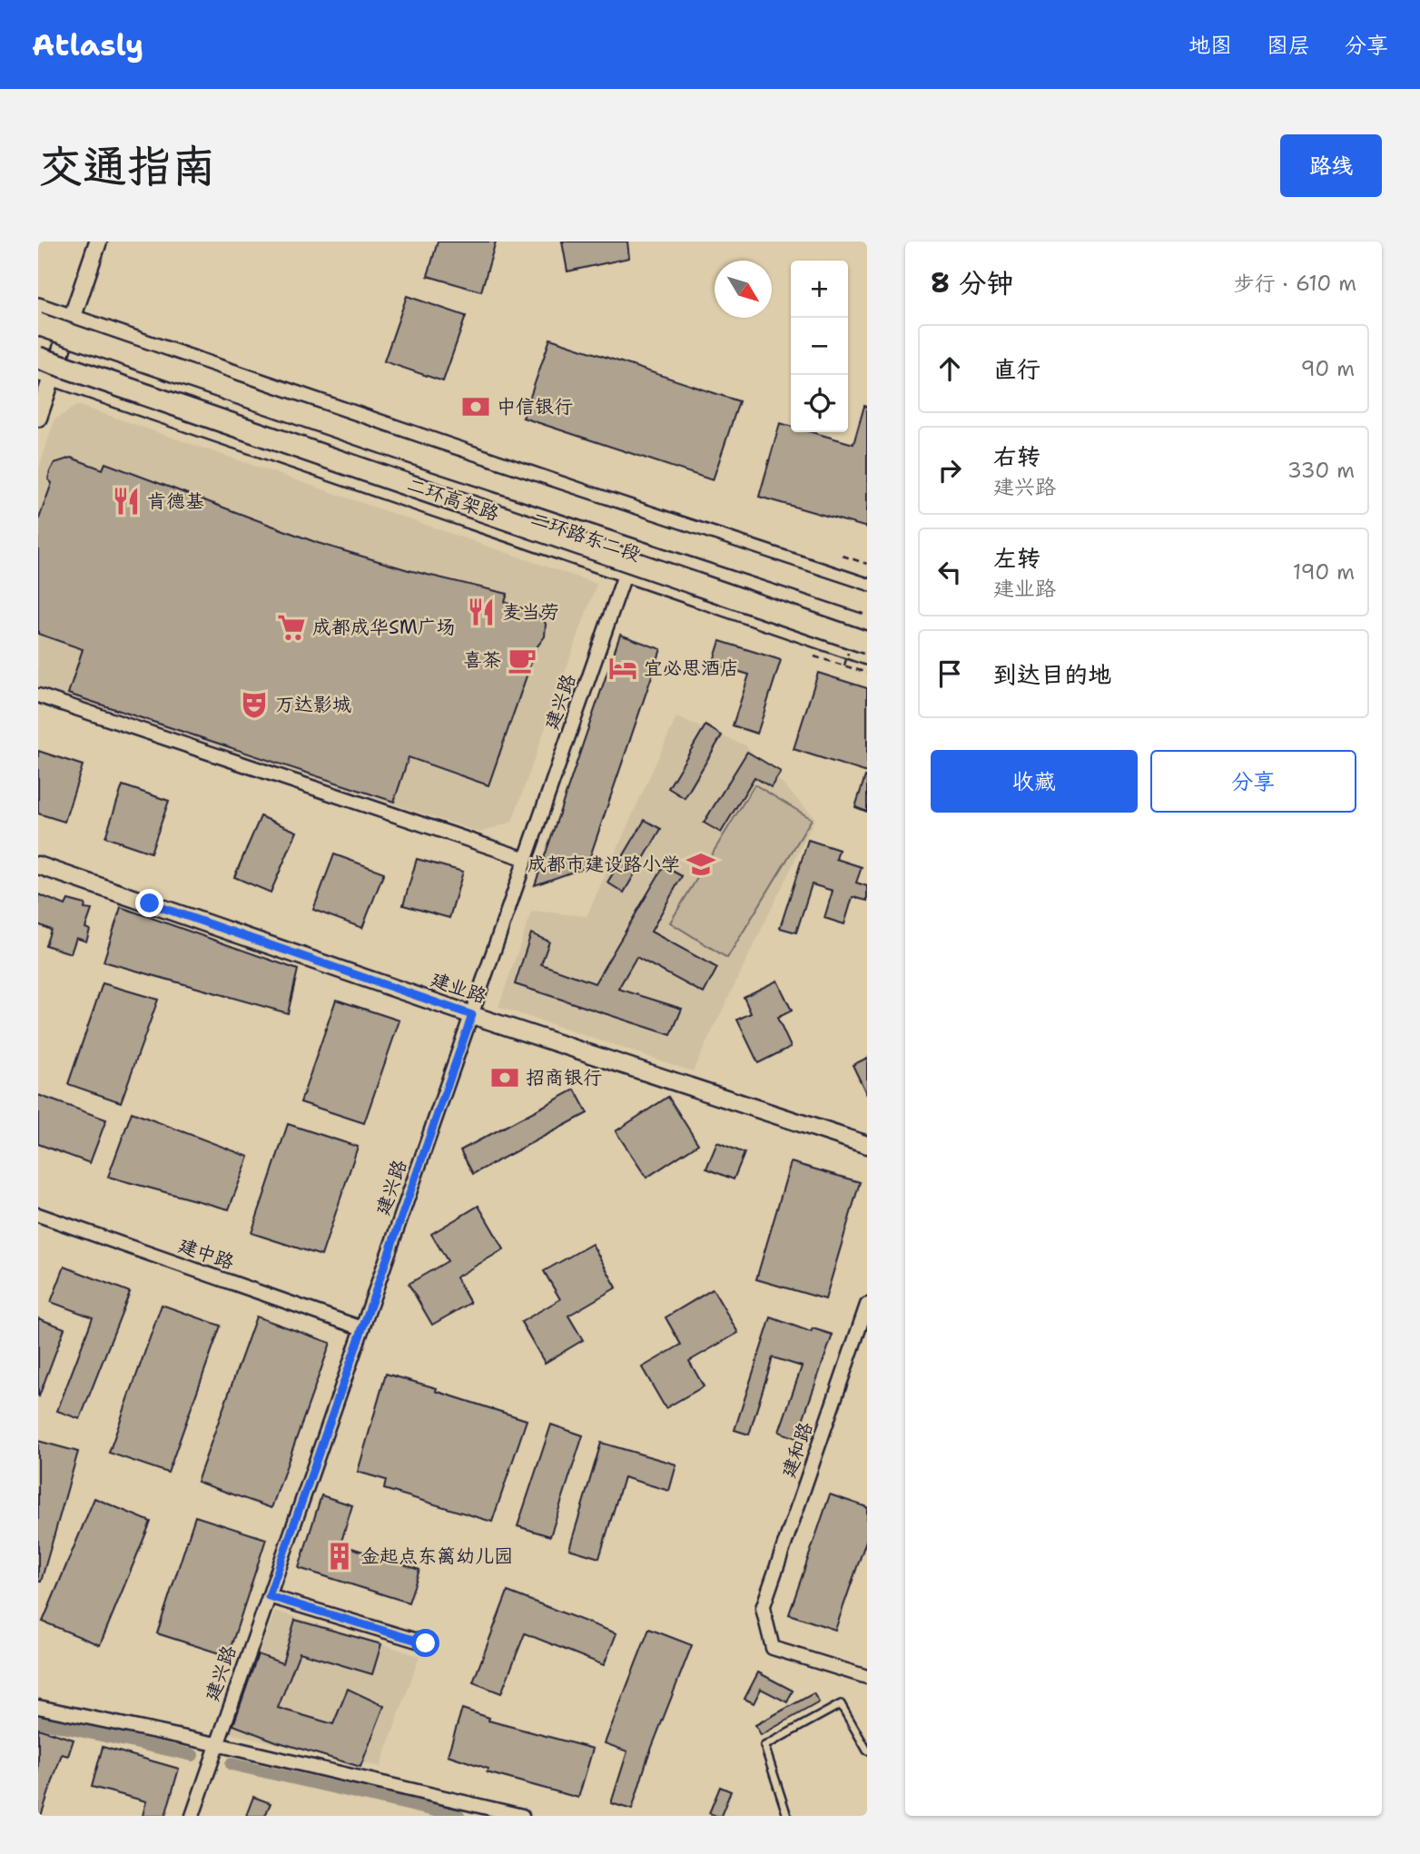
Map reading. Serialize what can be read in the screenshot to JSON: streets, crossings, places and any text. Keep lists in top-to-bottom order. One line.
{"streets":{"highway":["二环高架路"],"main road":["二环路东二段"],"street":["建兴路","建业路","建中路","建和路"]},"crossings":[["二环路东二段","建兴路"],["建兴路","建业路"],["建兴路","建中路"]],"places":{"bank":["中信银行","招商银行"],"restaurant":["肯德基","麦当劳"],"supermarket":["成都成华SM广场"],"cafe":["喜茶"],"hotel":["宜必思酒店"],"theatre":["万达影城"],"school or university":["成都市建设路小学"],"building":["金起点东篱幼儿园"]},"north":"bottom right","page":{"header":"Atlasly","nav":["地图","图层","分享"],"buttons":["路线",["收藏","分享"]],"title":"交通指南","heading":["8 分钟","步行 · 610 m"],"map_buttons":["+","−"],"list":[["直行","90 m"],["右转","建兴路","330 m"],["左转","建业路","190 m"],"到达目的地"]}}
